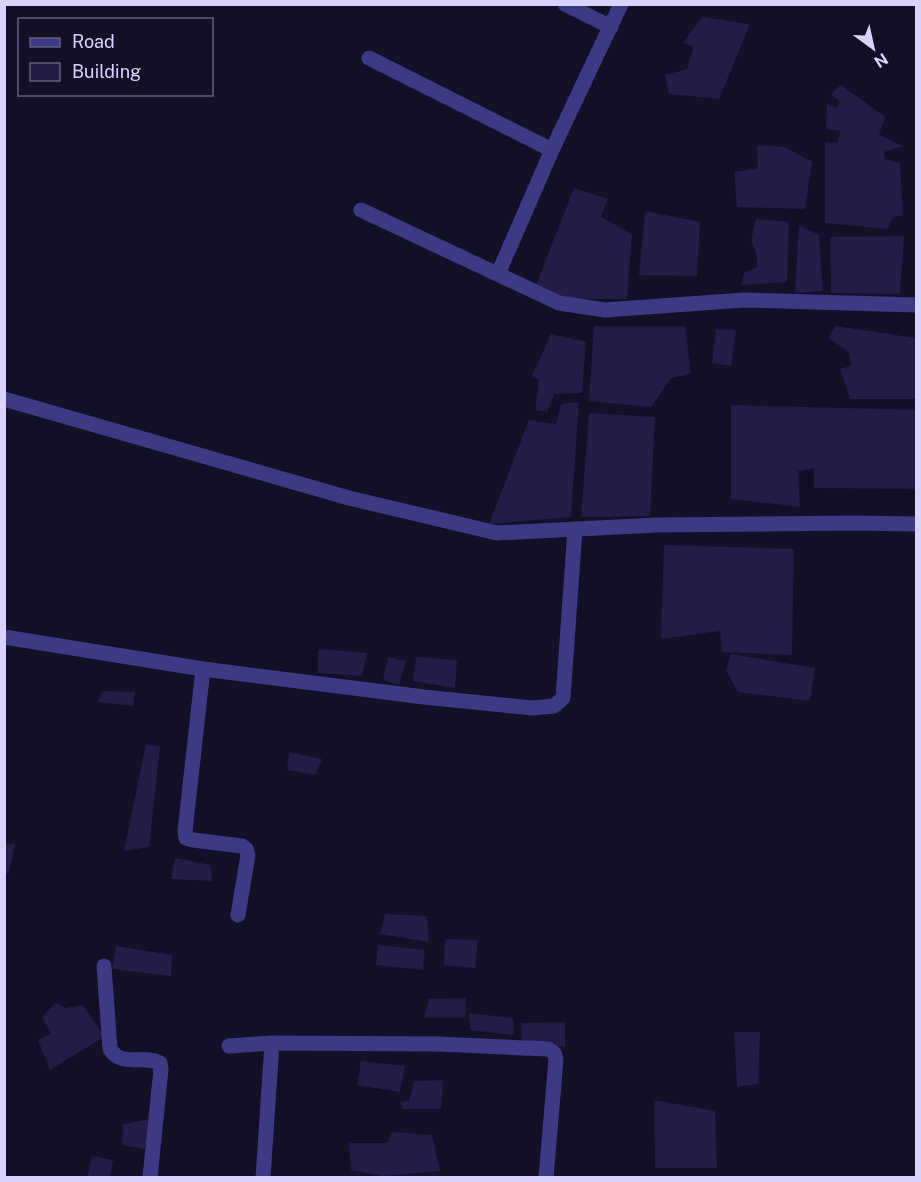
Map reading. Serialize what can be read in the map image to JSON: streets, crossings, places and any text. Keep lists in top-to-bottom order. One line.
{"legend":["Road","Building"],"north":"bottom right"}
